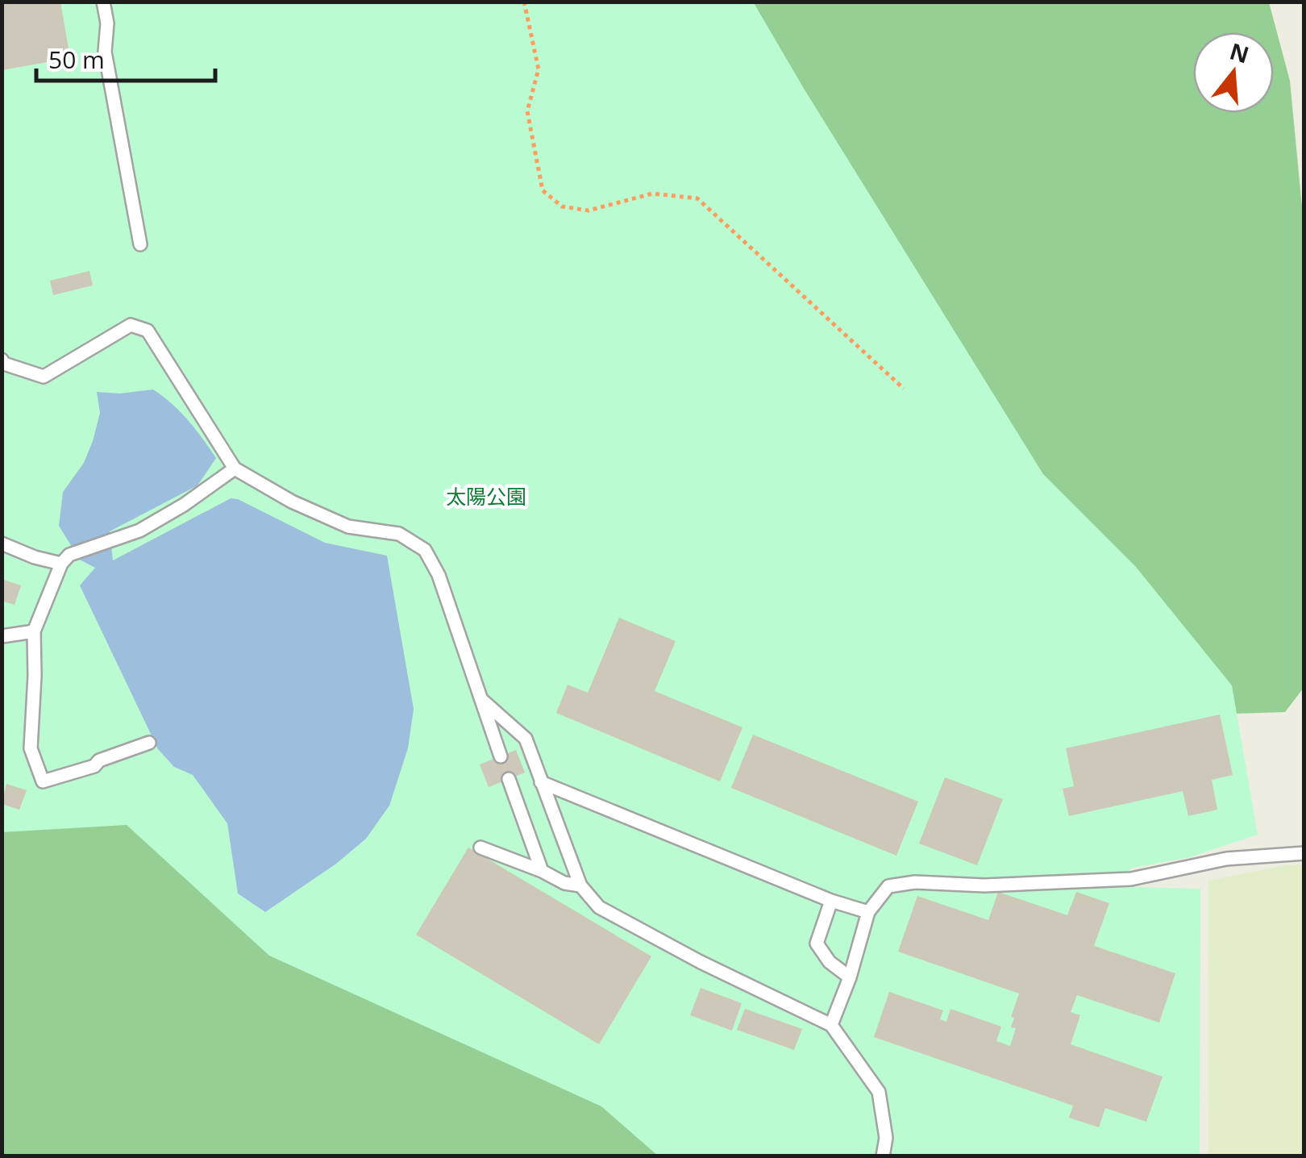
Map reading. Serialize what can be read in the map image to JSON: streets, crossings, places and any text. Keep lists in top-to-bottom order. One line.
{"parks":["太陽公園"],"scale_bar":"50 m","north":"top"}
